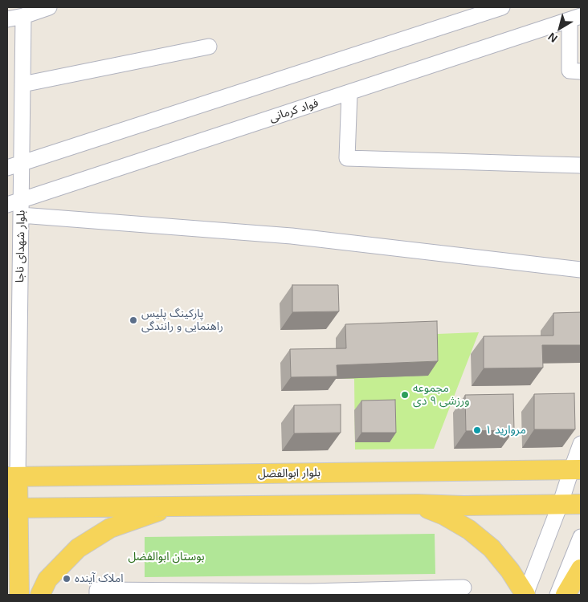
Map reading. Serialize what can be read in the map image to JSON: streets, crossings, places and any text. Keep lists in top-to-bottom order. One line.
{"streets":{"main road":["بلوار ابوالفضل"],"street":["فواد کرمانی","بلوار شهدای ناجا"]},"crossings":[["فواد کرمانی","بلوار شهدای ناجا"],["بلوار شهدای ناجا","بلوار ابوالفضل"]],"parks":["بوستان ابوالفضل"],"places":["پارکینگ پلیس راهنمایی و رانندگی","مجموعه ورزشی ۹ دی","مروارید ۱","املاک آینده"],"north":"bottom left"}
